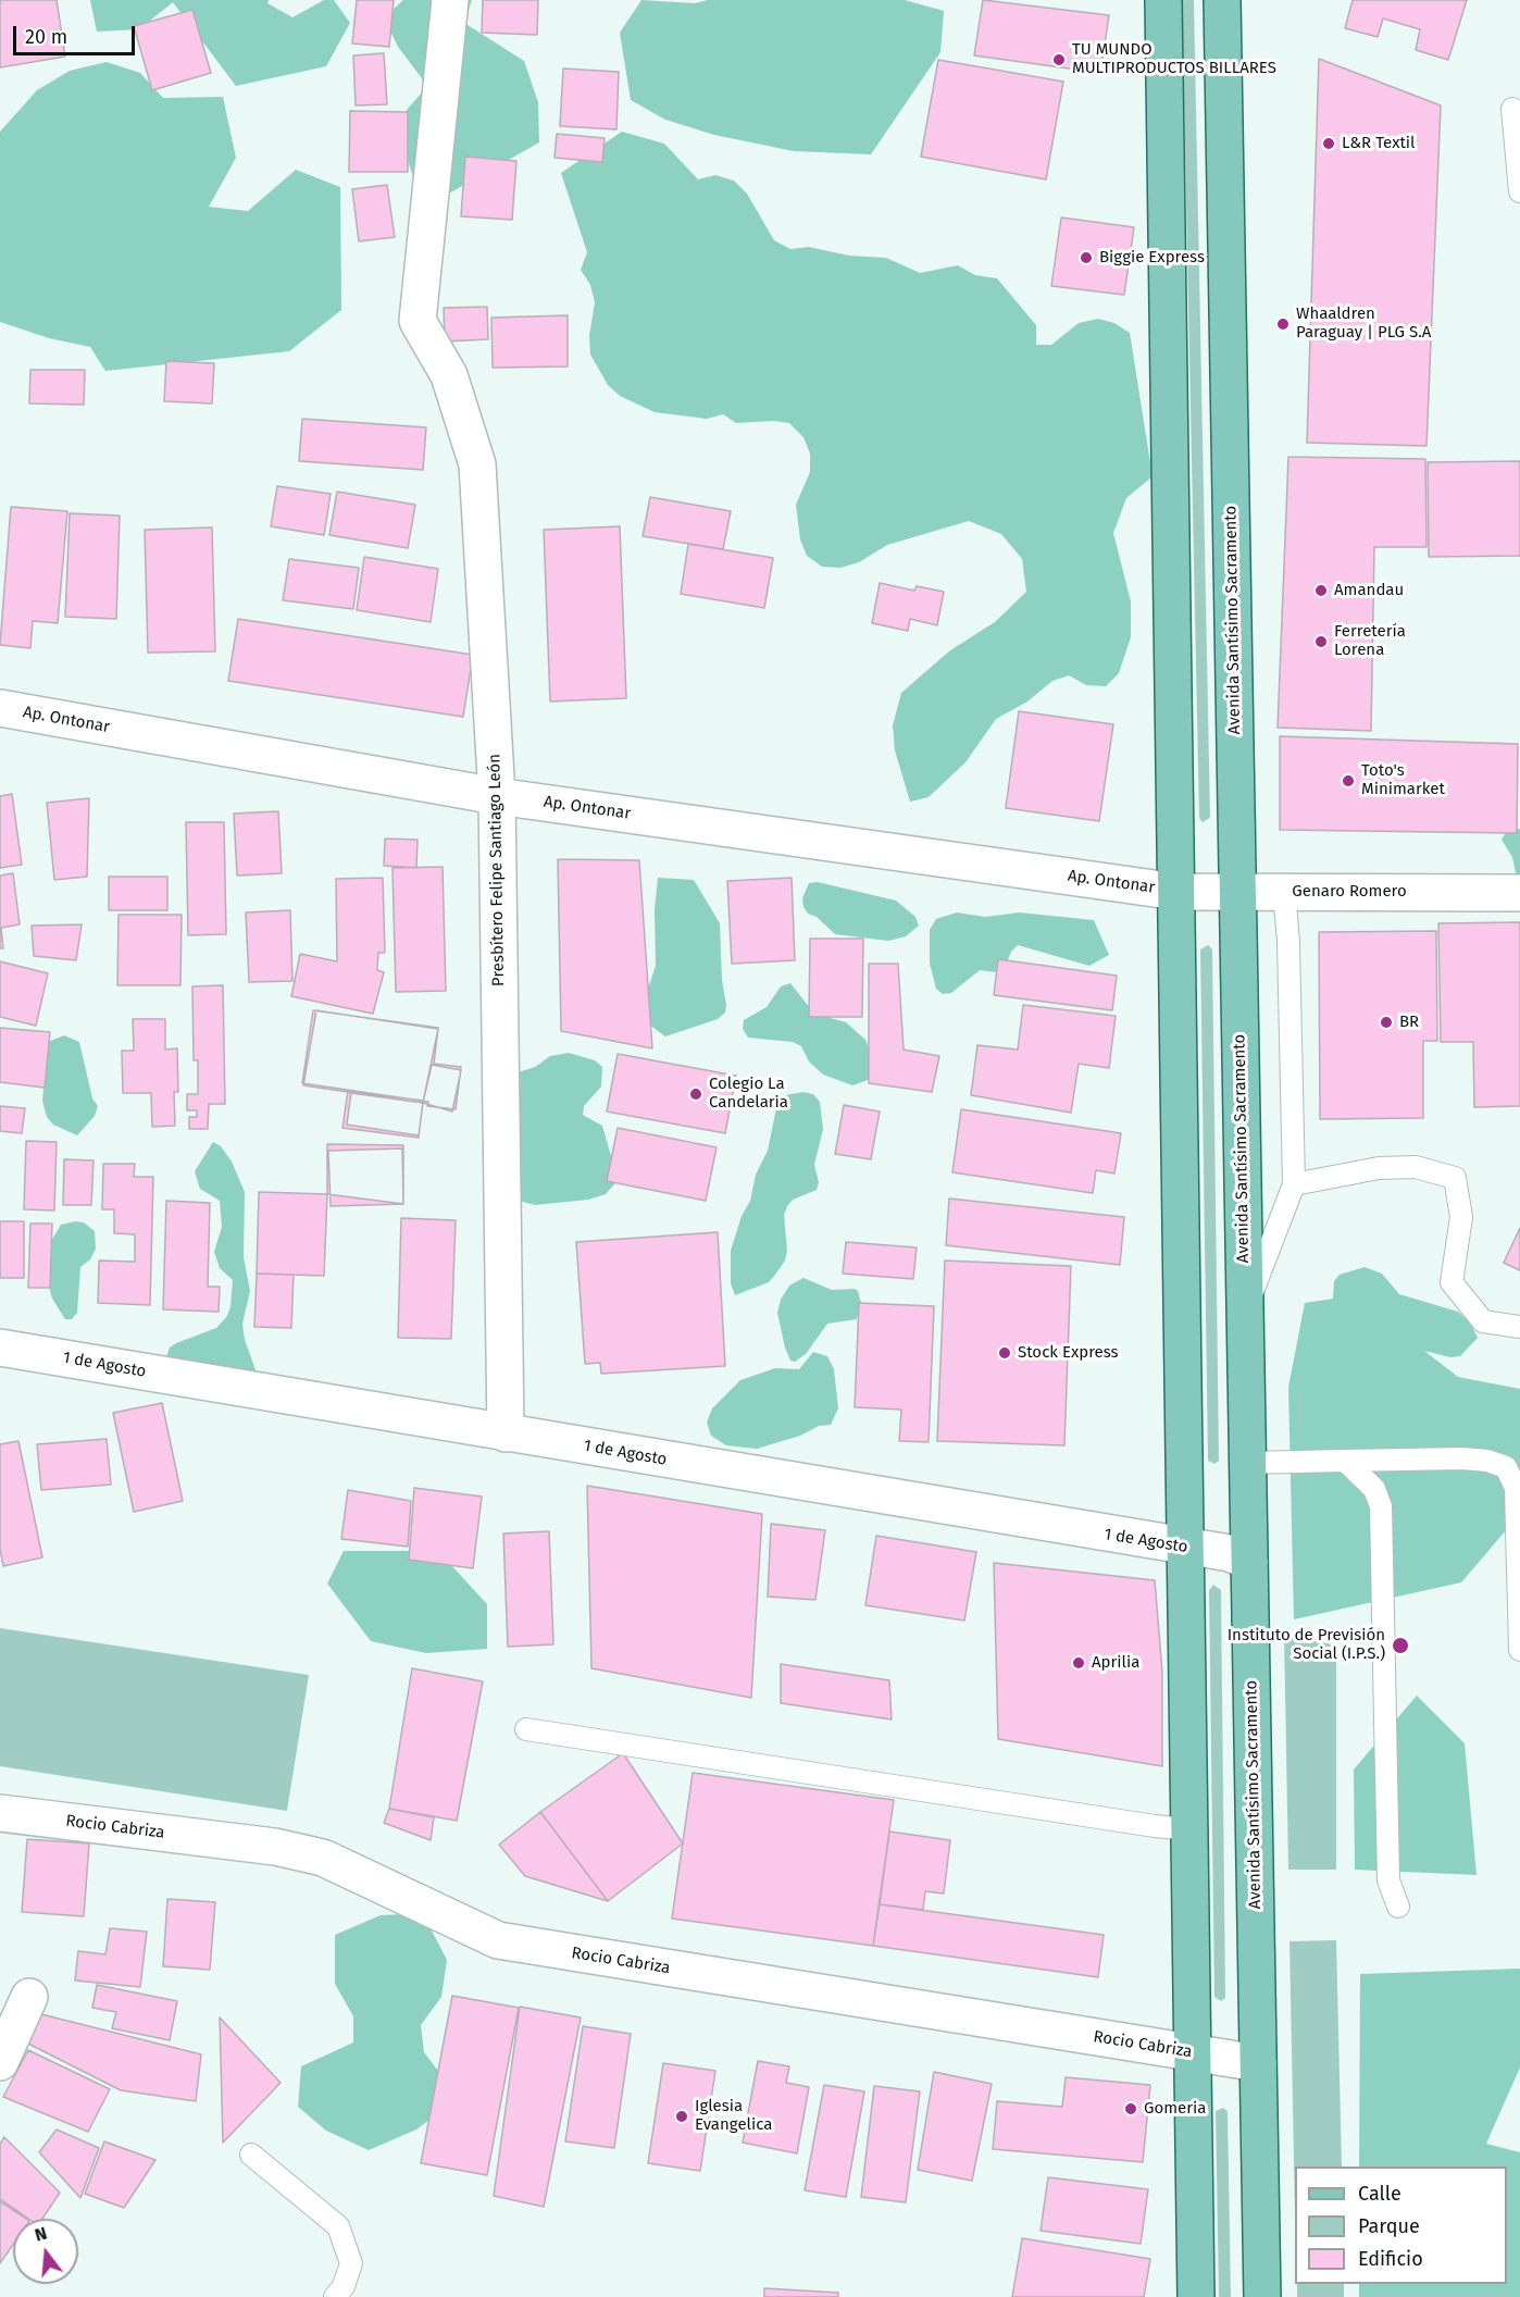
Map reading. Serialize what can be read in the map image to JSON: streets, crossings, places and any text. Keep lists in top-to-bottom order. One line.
{"streets":{"main road":["Avenida Santísimo Sacramento"],"street":["Ap. Ontonar","Presbítero Felipe Santiago León","Genaro Romero","1 de Agosto","Rocio Cabriza"]},"crossings":[["Avenida Santísimo Sacramento","Genaro Romero"],["Avenida Santísimo Sacramento","1 de Agosto"],["Avenida Santísimo Sacramento","Rocio Cabriza"],["Ap. Ontonar","Presbítero Felipe Santiago León"],["Ap. Ontonar","Genaro Romero"],["Presbítero Felipe Santiago León","1 de Agosto"]],"places":["TU MUNDO MULTIPRODUCTOS BILLARES","L&R Textil","Biggie Express","Whaaldren Paraguay | PLG S.A","Amandau","Ferretería Lorena","Toto's Minimarket","BR","Colegio La Candelaria","Stock Express","Instituto de Previsión Social (I.P.S.)","Aprilia","Gomeria","Iglesia Evangelica"],"legend":["Calle","Parque","Edificio"],"scale_bar":"20 m","north":"top"}
